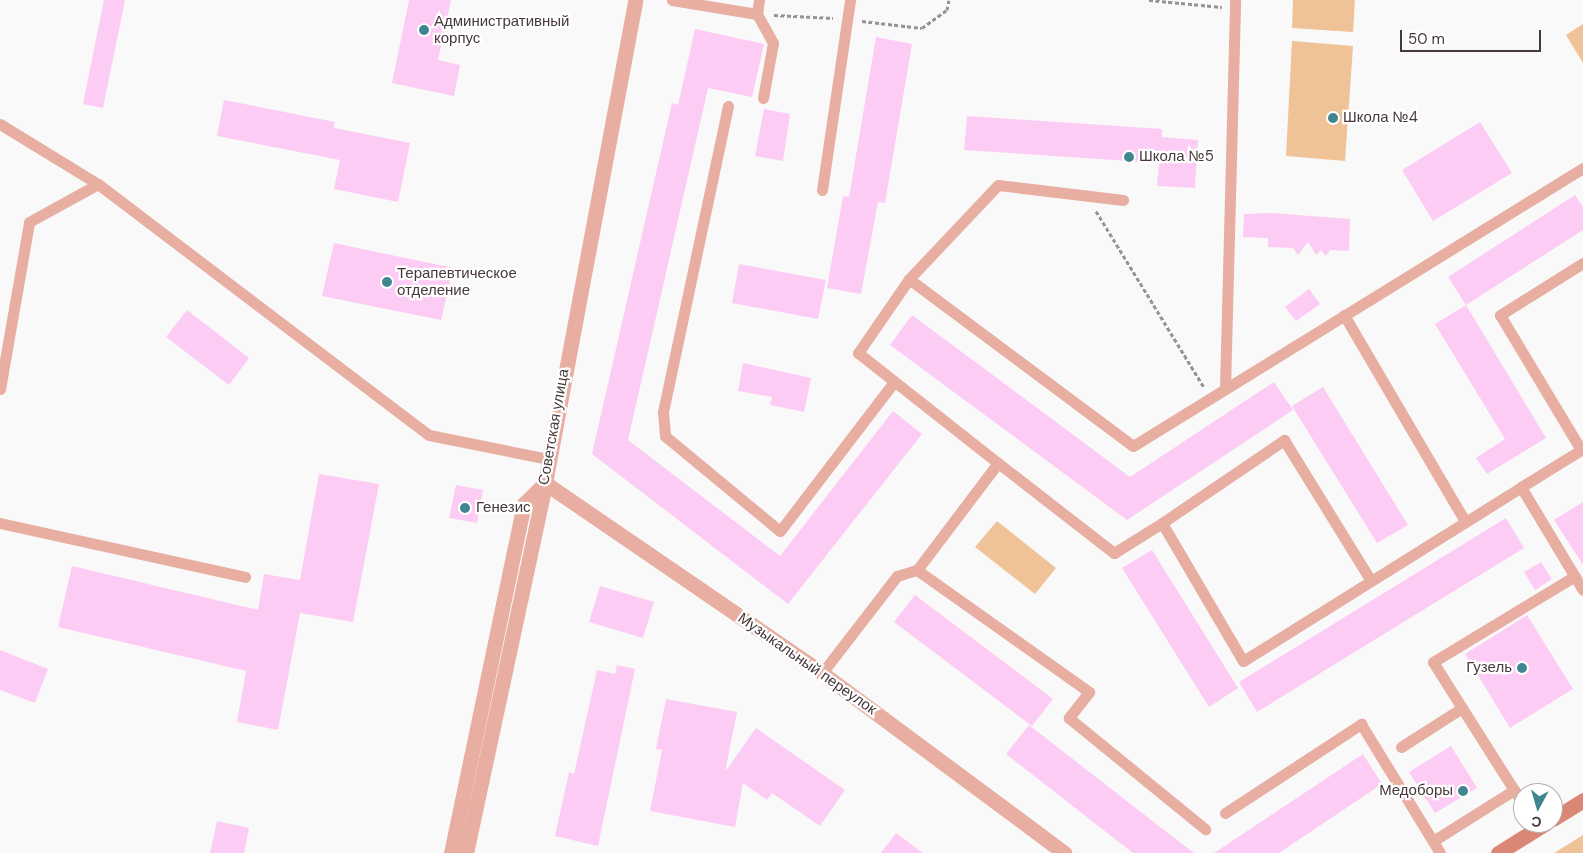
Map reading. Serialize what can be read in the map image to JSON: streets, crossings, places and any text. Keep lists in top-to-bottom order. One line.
{"streets":{"street":["Советская улица","Музыкальный переулок"]},"crossings":[["Советская улица","Музыкальный переулок"]],"places":["Административный корпус","Школа №4","Школа №5","Терапевтическое отделение","Генезис","Гузель","Медоборы"],"scale_bar":"50 m","north":"bottom"}
